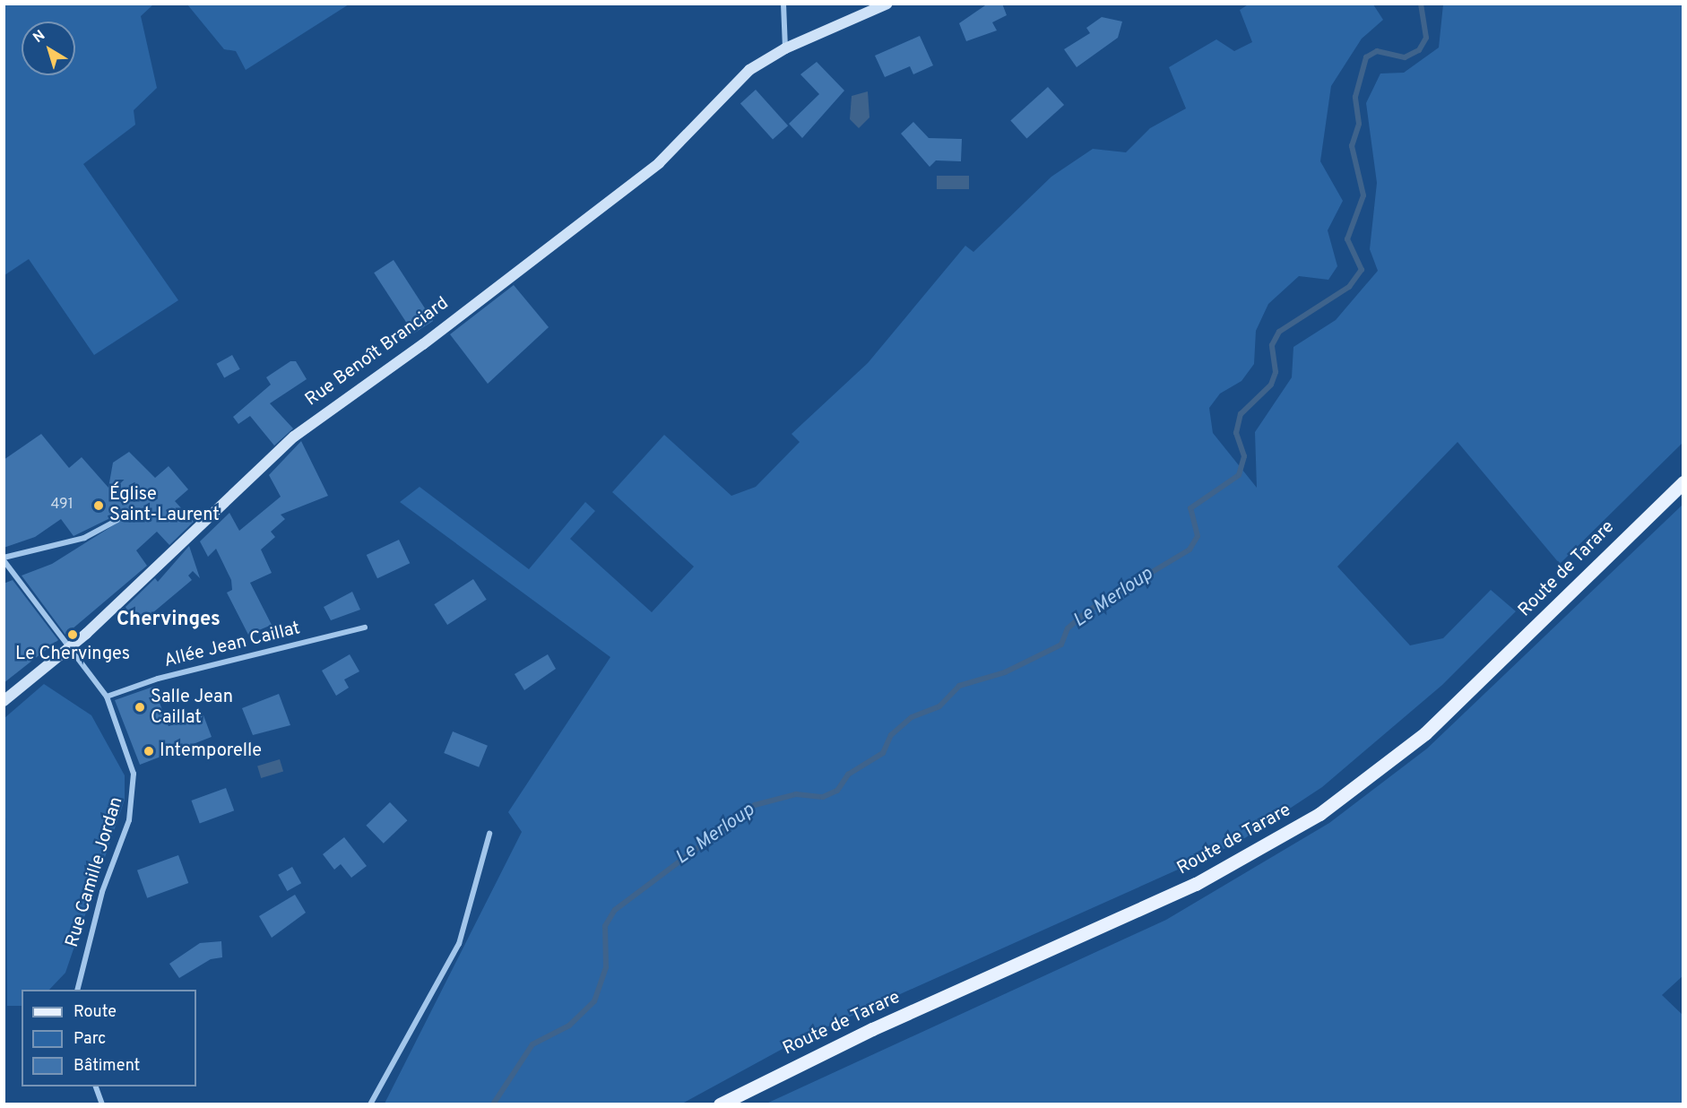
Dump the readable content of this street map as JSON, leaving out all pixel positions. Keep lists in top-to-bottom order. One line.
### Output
{"streets":{"main road":["Route de Tarare"],"street":["Rue Benoît Branciard","Allée Jean Caillat","Rue Camille Jordan"]},"crossings":[["Rue Benoît Branciard","Rue Camille Jordan"],["Allée Jean Caillat","Rue Camille Jordan"]],"districts":["Chervinges"],"water":["Le Merloup"],"places":["Église Saint-Laurent","Le Chervinges","Salle Jean Caillat","Intemporelle"],"house_numbers":["491"],"legend":["Route","Parc","Bâtiment"],"north":"top left"}
